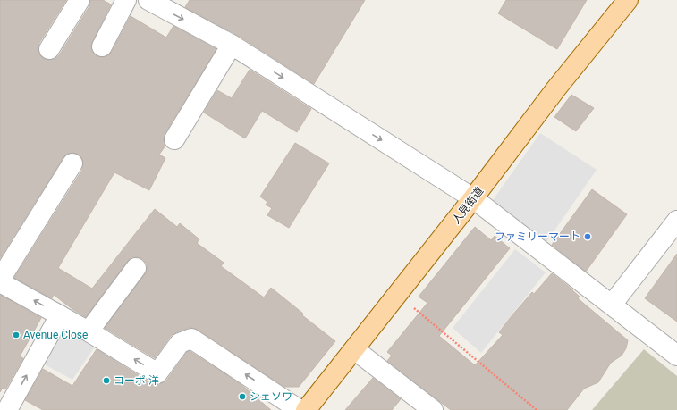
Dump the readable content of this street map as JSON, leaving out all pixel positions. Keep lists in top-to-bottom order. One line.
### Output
{"streets":{"main road":["人見街道"]},"places":["ファミリーマート","Avenue Close","コーポ 洋","シェソワ"]}
